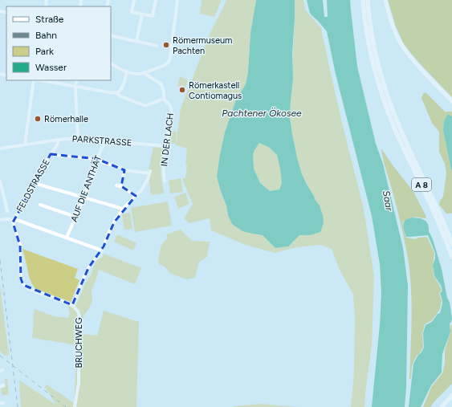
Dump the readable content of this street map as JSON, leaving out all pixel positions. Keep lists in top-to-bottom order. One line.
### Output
{"streets":{"highway":["A 8"],"street":["IN DER LACH","PARKSTRASSE","FELDSTRASSE","AUF DIE ANTHÄT","BRUCHWEG"]},"crossings":[["IN DER LACH","PARKSTRASSE"],["PARKSTRASSE","FELDSTRASSE"],["PARKSTRASSE","AUF DIE ANTHÄT"],["FELDSTRASSE","BRUCHWEG"]],"water":["Pachtener Ökosee","Saar"],"places":["Römermuseum Pachten","Römerkastell Contiomagus","Römerhalle"],"legend":["Straße","Bahn","Park","Wasser"]}
